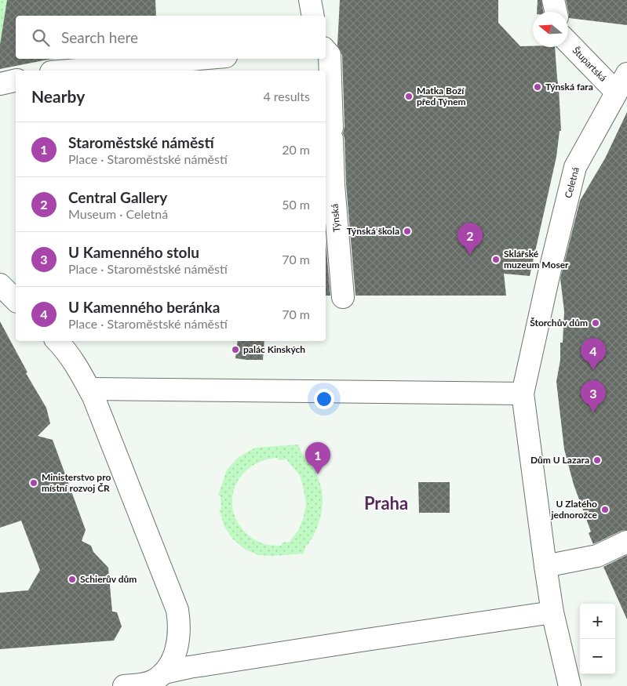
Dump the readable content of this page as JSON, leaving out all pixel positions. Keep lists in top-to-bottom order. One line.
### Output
{"streets":{"street":["Štupartská","Celetná","Týnská"]},"crossings":[["Štupartská","Celetná"]],"districts":["Praha"],"places":["Týnská fara","Matka Boží před Týnem","Týnská škola","Sklářské muzeum Moser","Štorchův dům","palác Kinských","Dům U Lazara","Ministerstvo pro místní rozvoj ČR","U Zlatého jednorožce","Schierův dům"],"north":"left","page":{"search":"Search here","heading":["Nearby","4 results"],"list":[{"mark":"1","name":"Staroměstské náměstí","note":"Place · Staroměstské náměstí","value":"20 m"},{"mark":"2","name":"Central Gallery","note":"Museum · Celetná","value":"50 m"},{"mark":"3","name":"U Kamenného stolu","note":"Place · Staroměstské náměstí","value":"70 m"},{"mark":"4","name":"U Kamenného beránka","note":"Place · Staroměstské náměstí","value":"70 m"}],"pins":["2","4","3","1"],"map_buttons":["+","−"]}}
